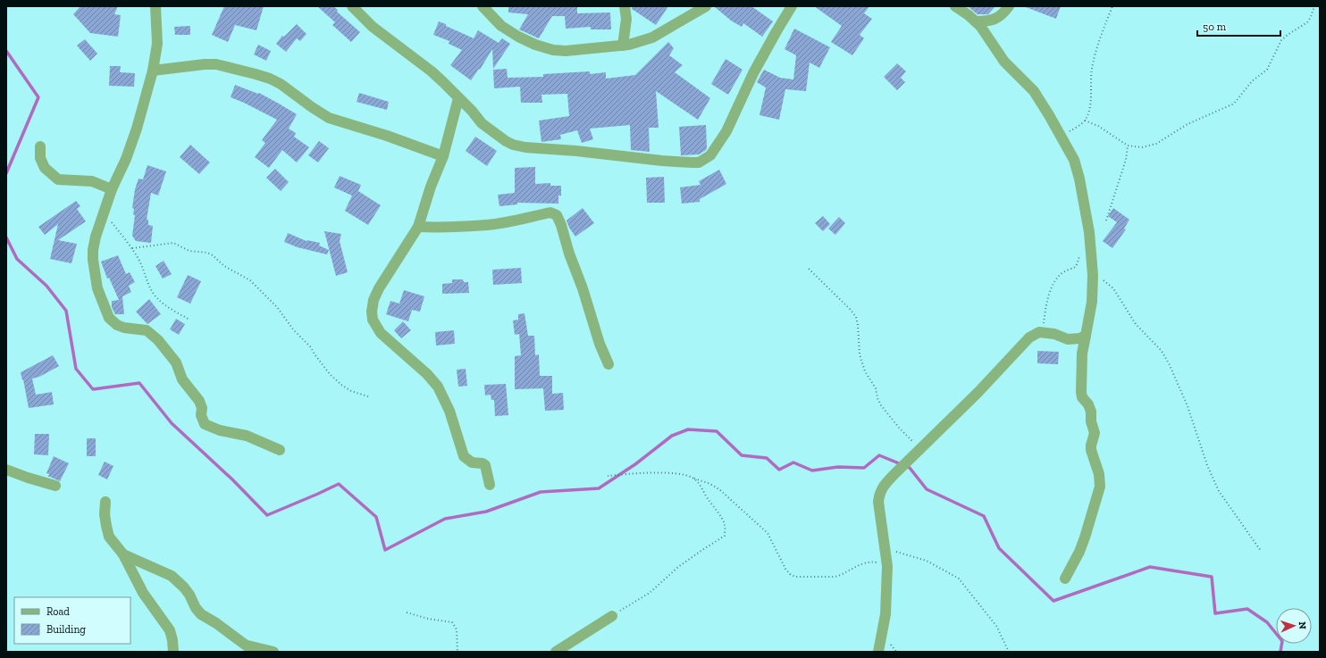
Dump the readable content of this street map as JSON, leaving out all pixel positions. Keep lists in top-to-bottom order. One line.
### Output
{"legend":["Road","Building"],"scale_bar":"50 m","north":"right"}
